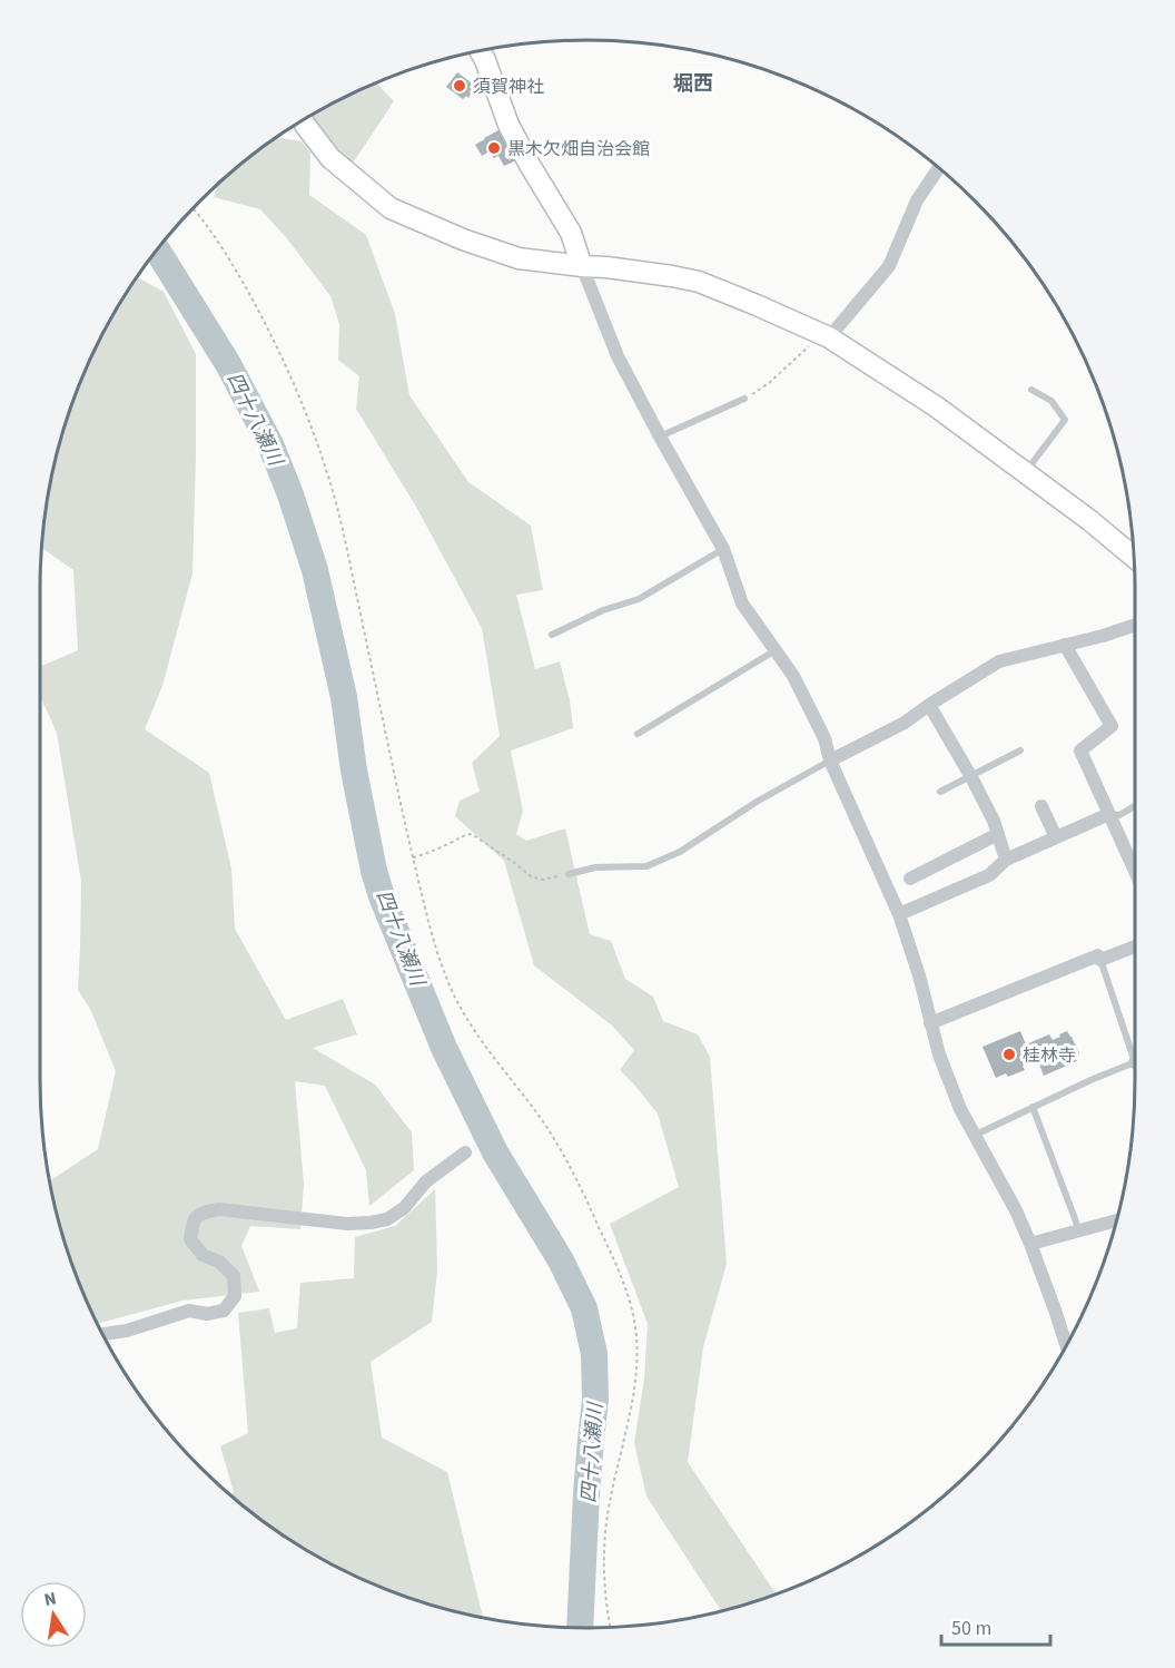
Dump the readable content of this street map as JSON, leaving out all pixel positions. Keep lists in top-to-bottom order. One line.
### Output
{"districts":["堀西"],"water":["四十八瀬川"],"places":["須賀神社","黒木欠畑自治会館","桂林寺"],"scale_bar":"50 m","north":"top"}
